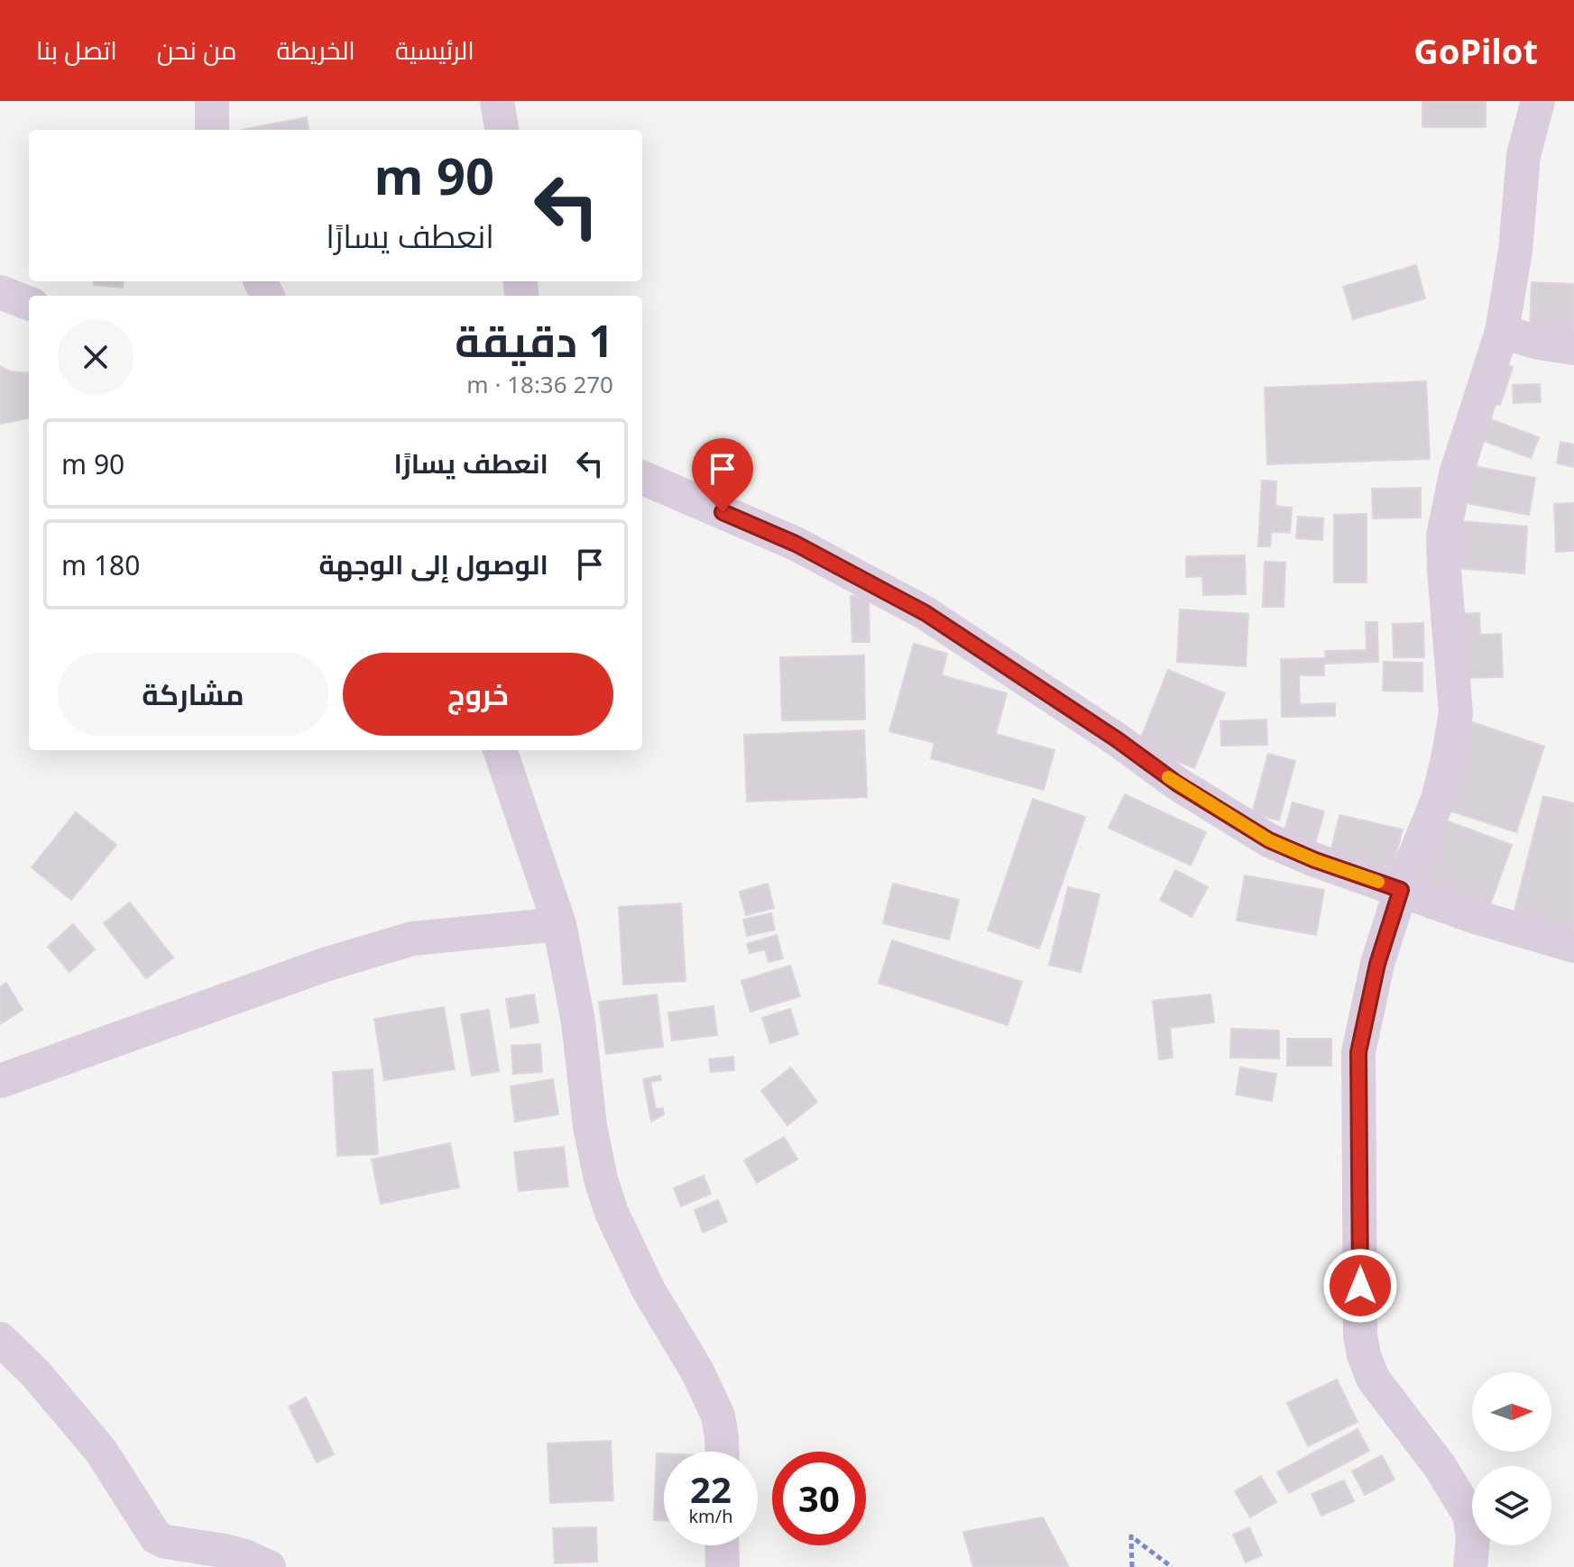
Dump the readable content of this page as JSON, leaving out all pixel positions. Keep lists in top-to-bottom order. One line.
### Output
{"north":"right","page":{"header":"GoPilot","nav":["الرئيسية","الخريطة","من نحن","اتصل بنا"],"turn":["90 m","انعطف يسارًا"],"heading":["1 دقيقة","270 m · 18:36"],"list":[{"name":"انعطف يسارًا","value":"90 m"},{"name":"الوصول إلى الوجهة","value":"180 m"}],"buttons":["خروج","مشاركة"],"speed":"22 km/h","limit":"30"}}
